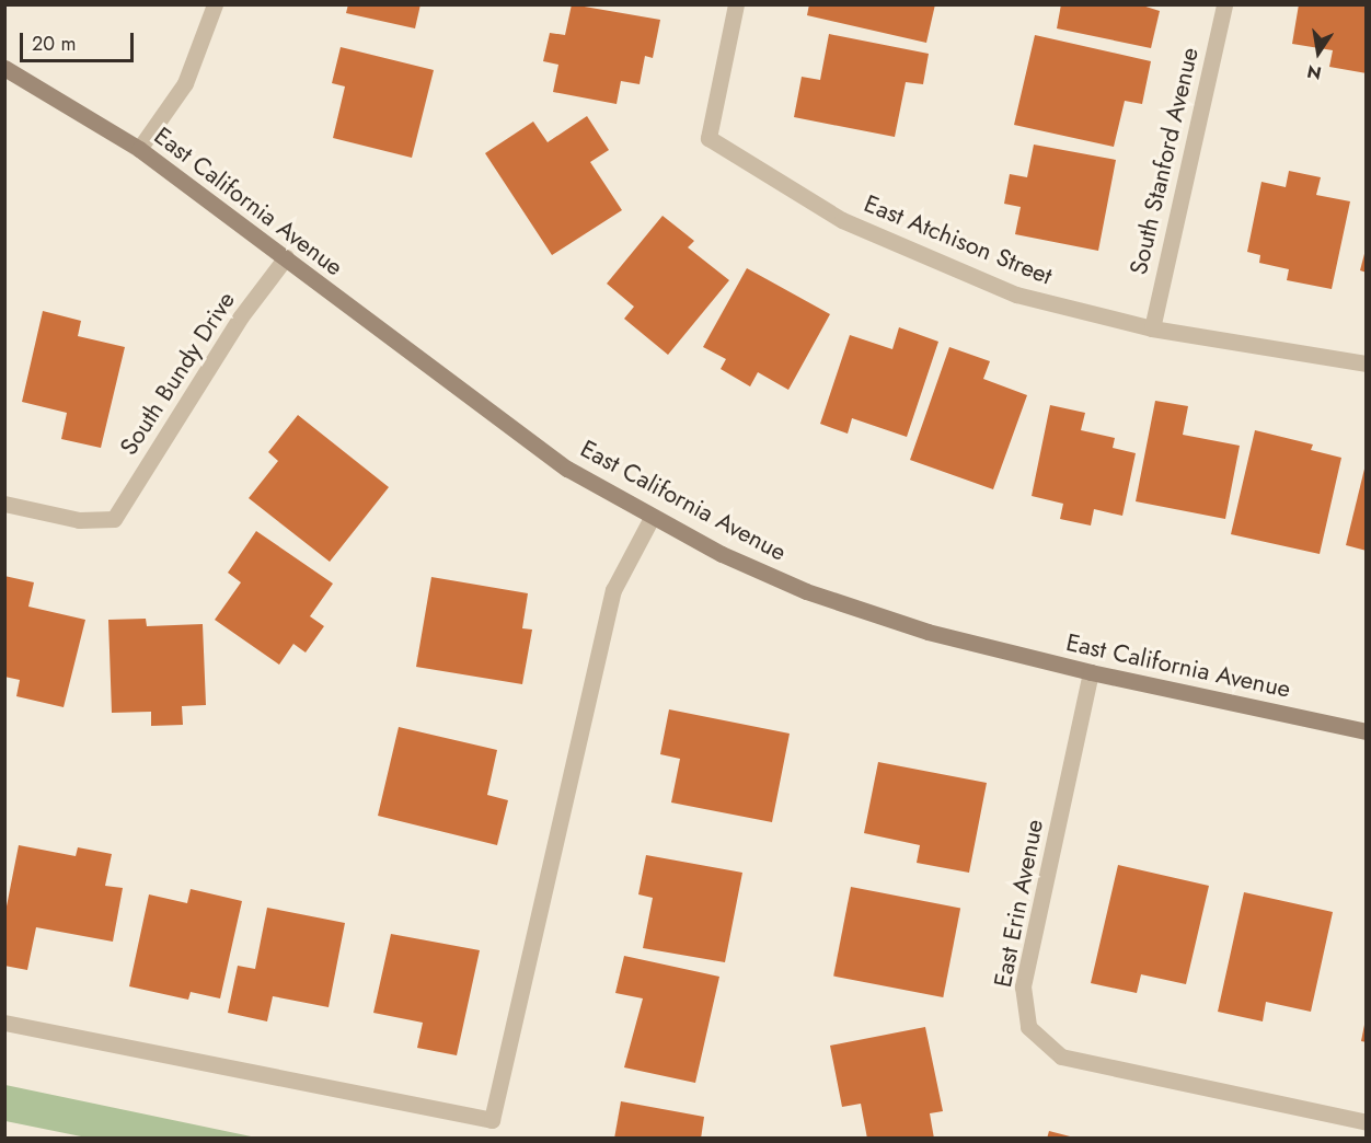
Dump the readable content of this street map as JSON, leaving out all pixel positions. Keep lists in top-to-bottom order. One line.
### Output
{"streets":{"street":["South Stanford Avenue","East California Avenue","East Atchison Street","South Bundy Drive","East Erin Avenue"]},"crossings":[["South Stanford Avenue","East Atchison Street"],["East California Avenue","South Bundy Drive"],["East California Avenue","East Erin Avenue"]],"scale_bar":"20 m","north":"bottom"}
